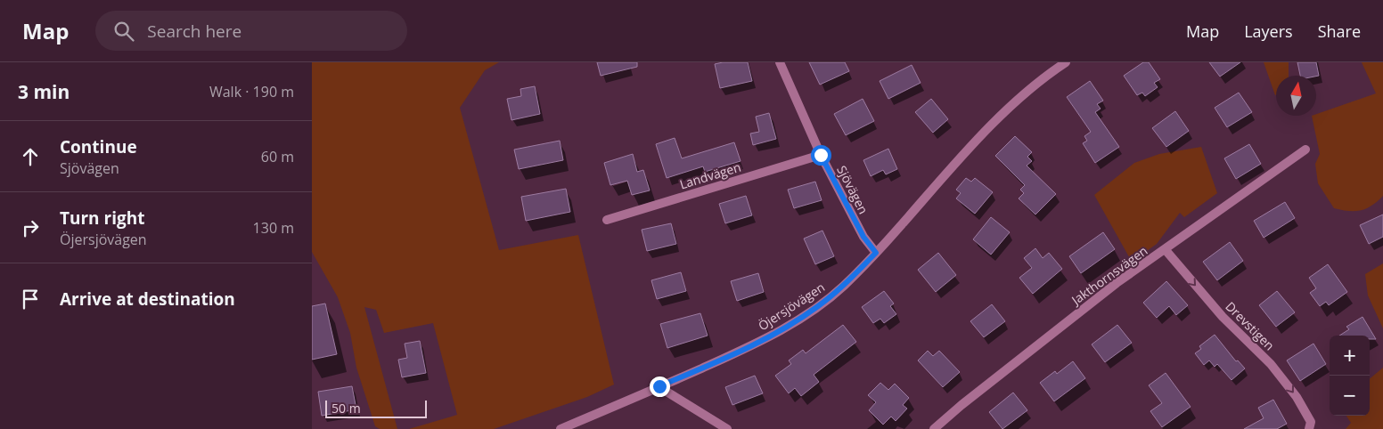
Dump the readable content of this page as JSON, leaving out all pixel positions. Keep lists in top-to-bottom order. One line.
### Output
{"streets":{"street":["Landvägen","Sjövägen","Jakthornsvägen","Öjersjövägen","Drevstigen"]},"crossings":[["Landvägen","Sjövägen"],["Sjövägen","Öjersjövägen"],["Jakthornsvägen","Drevstigen"]],"one_way":["Drevstigen"],"scale_bar":"50 m","north":"top","page":{"header":"Map","search":"Search here","nav":["Map","Layers","Share"],"heading":["3 min","Walk · 190 m"],"list":[["Continue","Sjövägen","60 m"],["Turn right","Öjersjövägen","130 m"],"Arrive at destination"],"map_buttons":["+","−"],"scale":"50 m"}}
